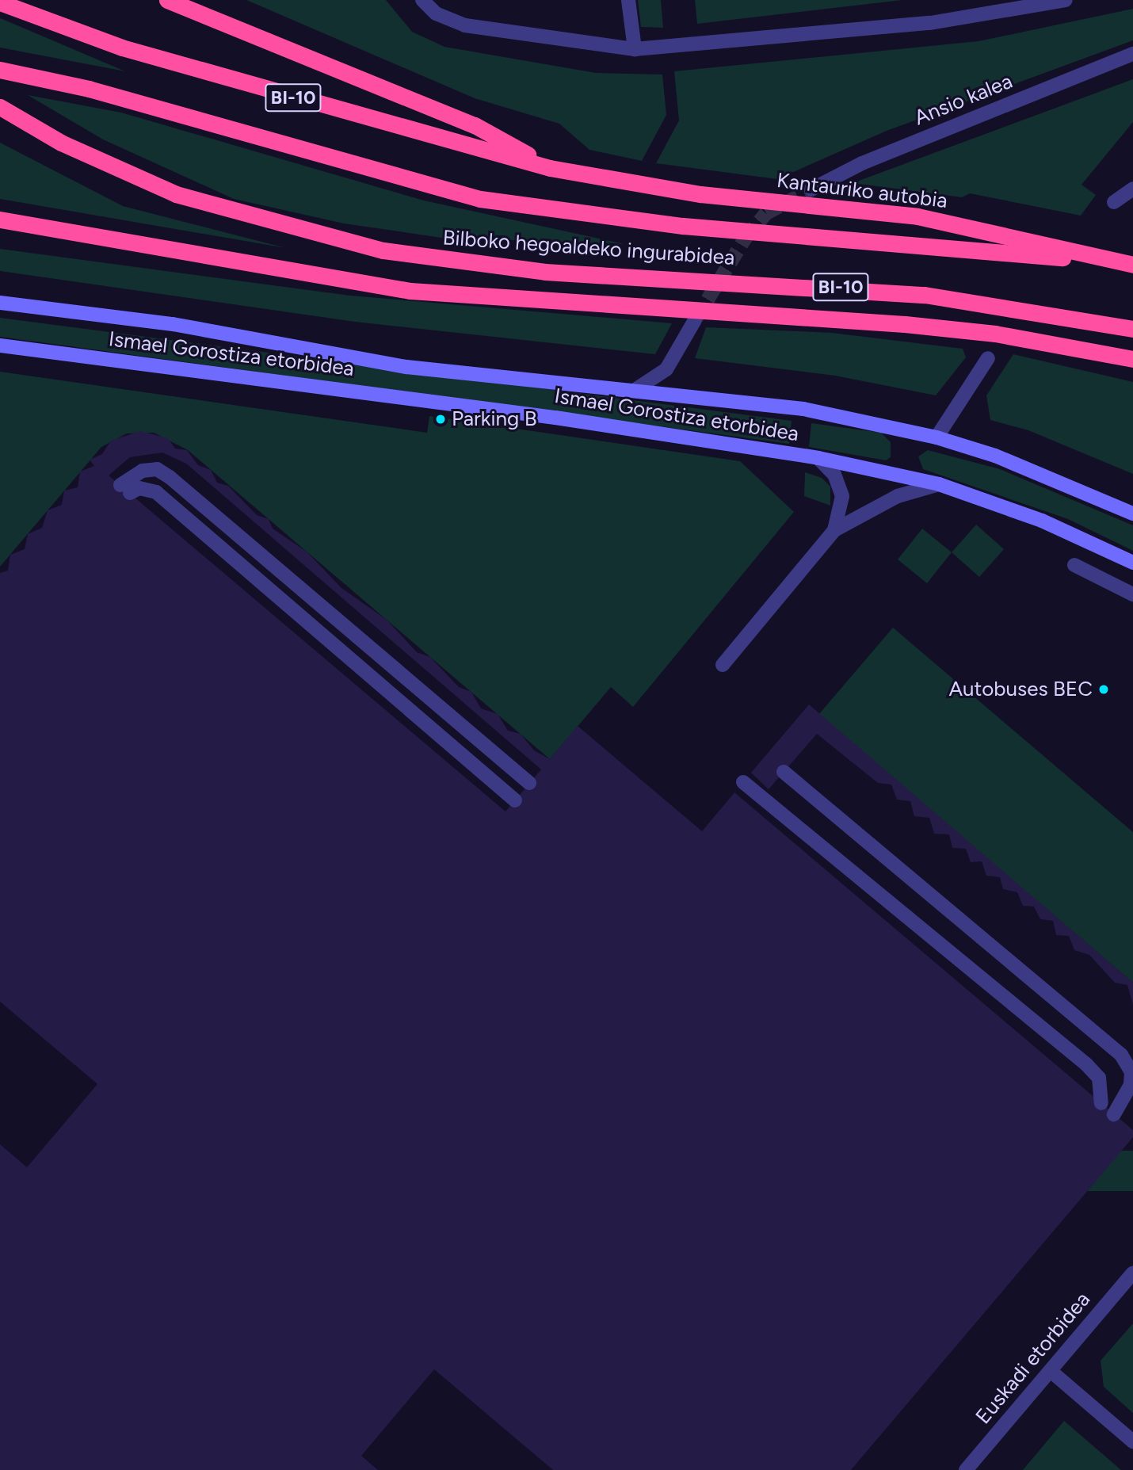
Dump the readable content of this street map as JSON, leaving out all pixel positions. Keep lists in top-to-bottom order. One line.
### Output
{"streets":{"highway":["BI-10","Kantauriko autobia","Bilboko hegoaldeko ingurabidea"],"main road":["Ismael Gorostiza etorbidea"],"street":["Ansio kalea","Euskadi etorbidea"]},"crossings":[["BI-10","Kantauriko autobia"]],"places":["Parking B","Autobuses BEC"]}
